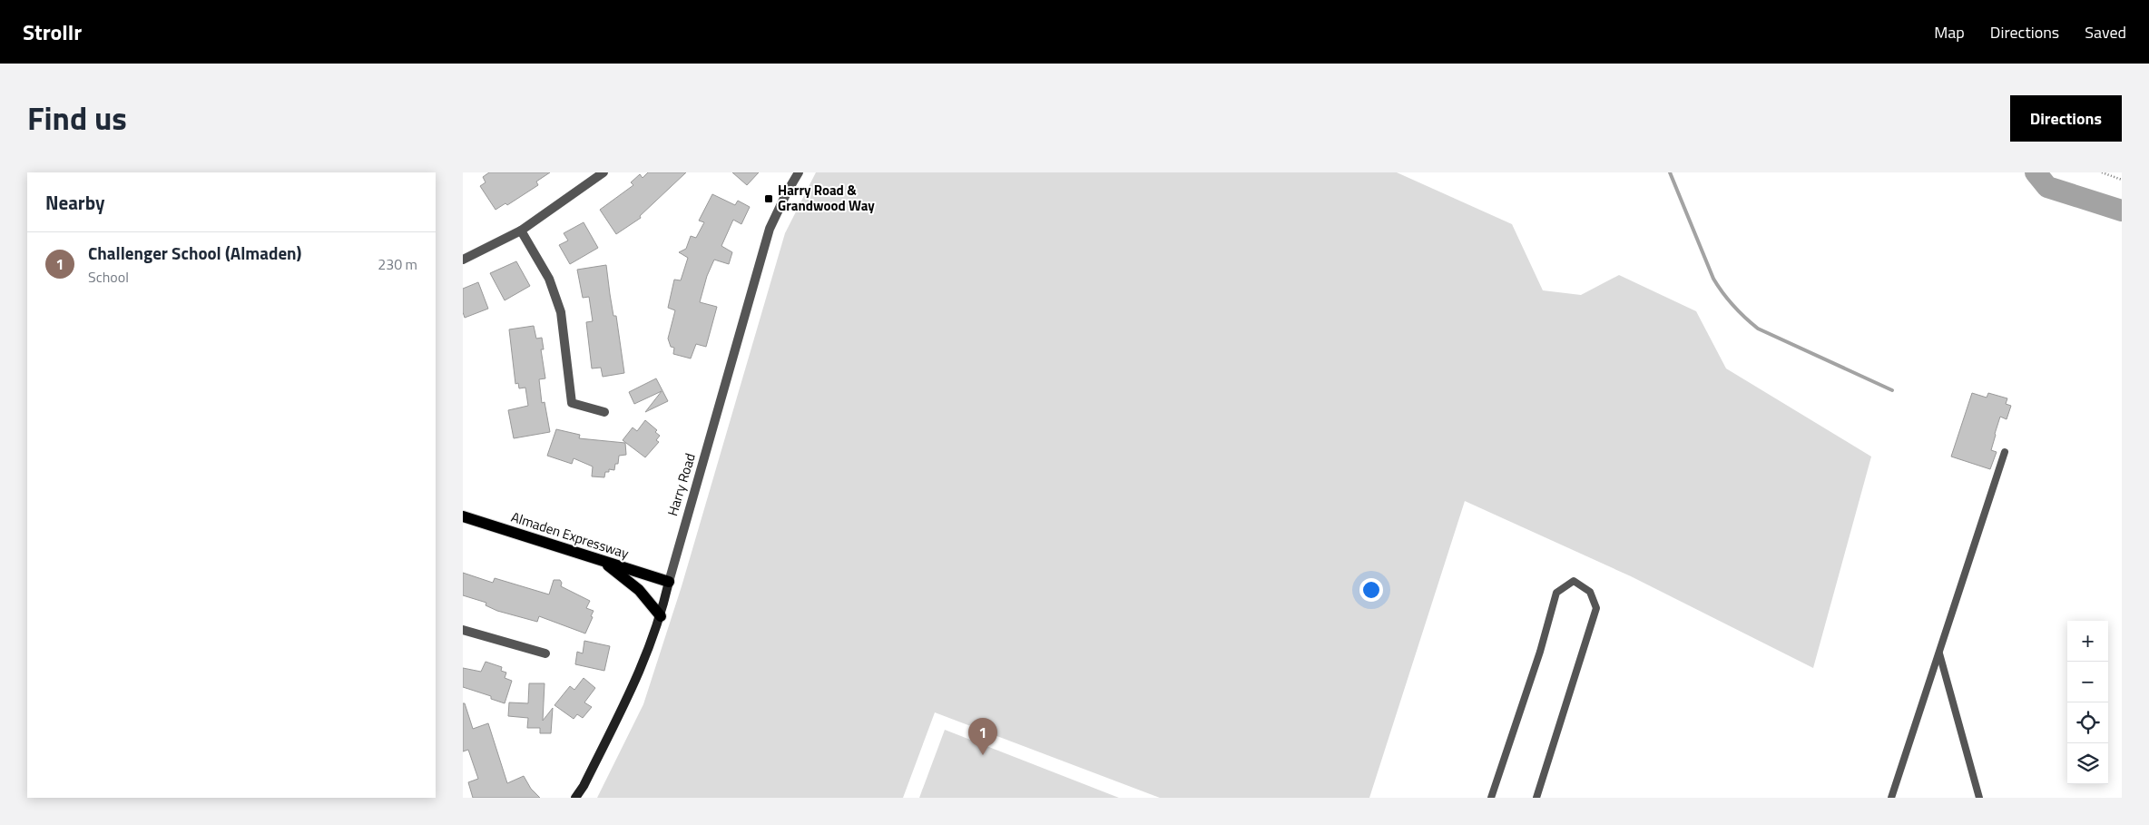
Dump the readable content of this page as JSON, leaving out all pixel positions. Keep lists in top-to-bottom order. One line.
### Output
{"streets":{"main road":["Harry Road","Almaden Expressway"]},"crossings":[["Harry Road","Almaden Expressway"]],"places":{"transit":["Harry Road & Grandwood Way"]},"page":{"header":"Strollr","nav":["Map","Directions","Saved"],"title":"Find us","buttons":"Directions","heading":"Nearby","list":[{"mark":"1","name":"Challenger School (Almaden)","note":"School","value":"230 m"}],"map_buttons":["+","−"],"pins":"1"}}
